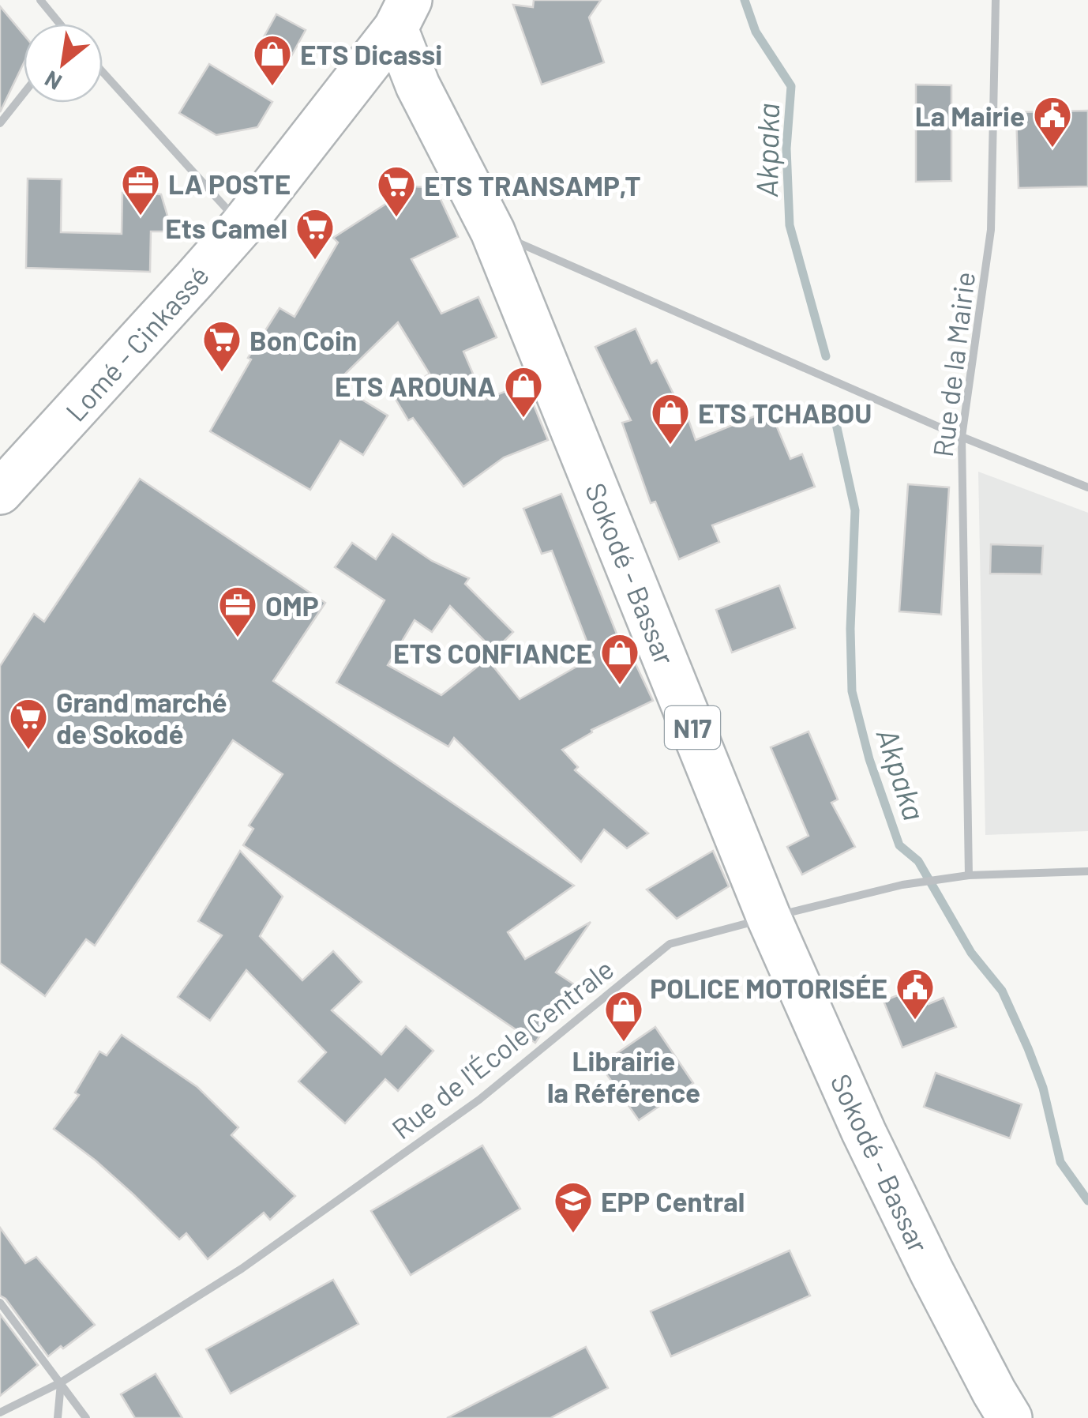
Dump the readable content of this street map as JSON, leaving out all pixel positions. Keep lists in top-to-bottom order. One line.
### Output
{"streets":{"main road":["Lomé - Cinkassé","Sokodé - Bassar","N17"],"street":["Rue de la Mairie","Rue de l'École Centrale"]},"crossings":[["Lomé - Cinkassé","Sokodé - Bassar"],["Rue de la Mairie","Rue de l'École Centrale"],["Sokodé - Bassar","Rue de l'École Centrale"]],"water":["Akpaka"],"places":{"shop":["ETS Dicassi","ETS AROUNA","ETS TCHABOU","ETS CONFIANCE","Librairie la Référence"],"public building":["La Mairie","POLICE MOTORISÉE"],"office":["LA POSTE","OMP"],"supermarket":["ETS TRANSAMP,T","Ets Camel","Bon Coin","Grand marché de Sokodé"],"school or university":["EPP Central"]},"north":"bottom left"}
